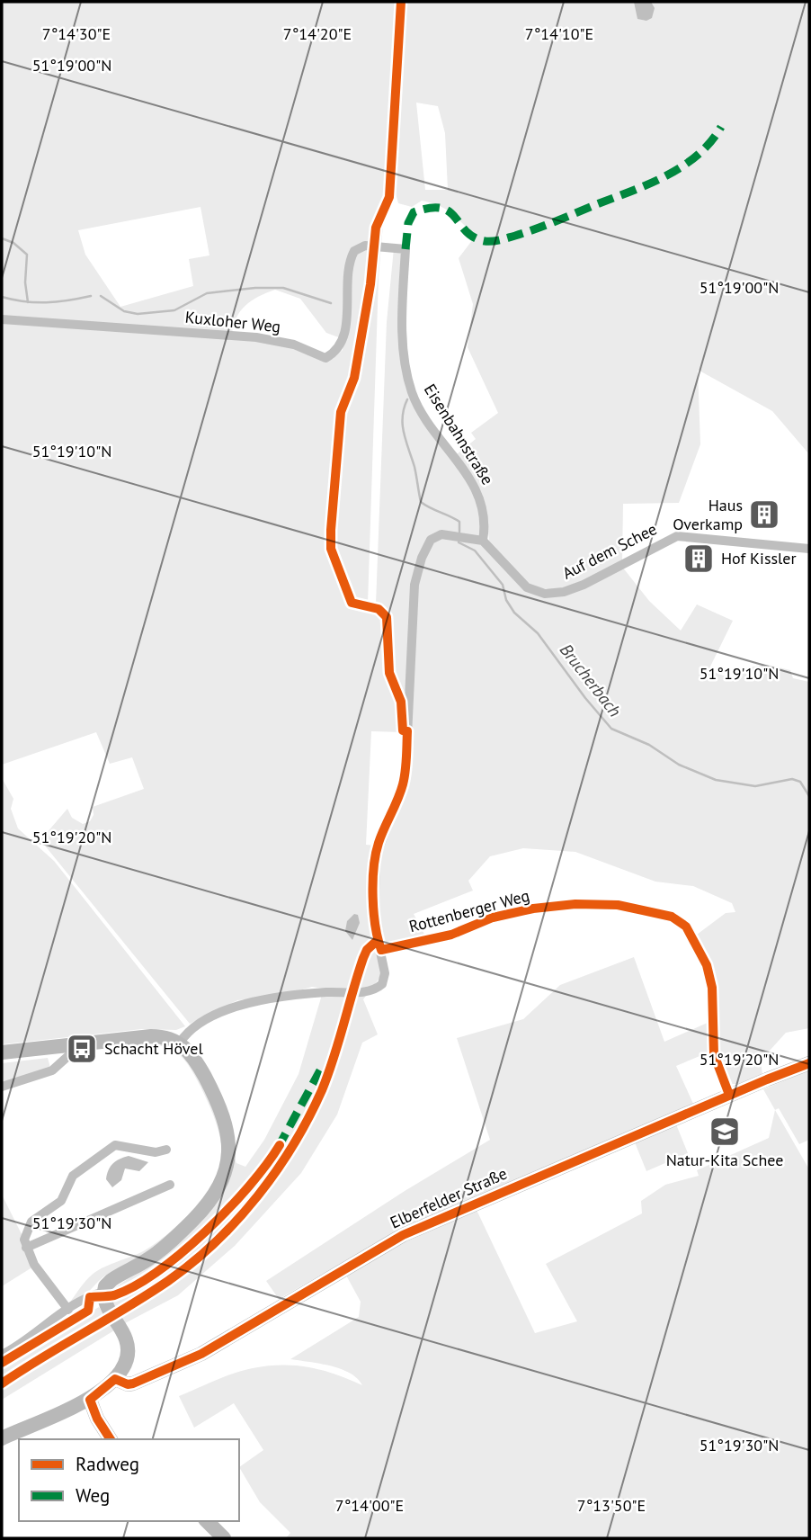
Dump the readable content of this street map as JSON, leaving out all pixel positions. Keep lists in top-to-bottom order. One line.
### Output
{"streets":{"main road":["Elberfelder Straße"],"street":["Kuxloher Weg","Eisenbahnstraße","Auf dem Schee","Rottenberger Weg"]},"crossings":[["Kuxloher Weg","Eisenbahnstraße"],["Eisenbahnstraße","Auf dem Schee"],["Rottenberger Weg","Elberfelder Straße"]],"water":["Brucherbach"],"places":{"building":["Haus Overkamp","Hof Kissler"],"bus stop":["Schacht Hövel"],"school or university":["Natur-Kita Schee"]},"legend":["Radweg","Weg"],"coordinates":["7°14'30\"E","7°14'20\"E","7°14'10\"E","51°19'00\"N","51°19'10\"N","51°19'20\"N","51°19'30\"N","7°14'00\"E","7°13'50\"E"]}
